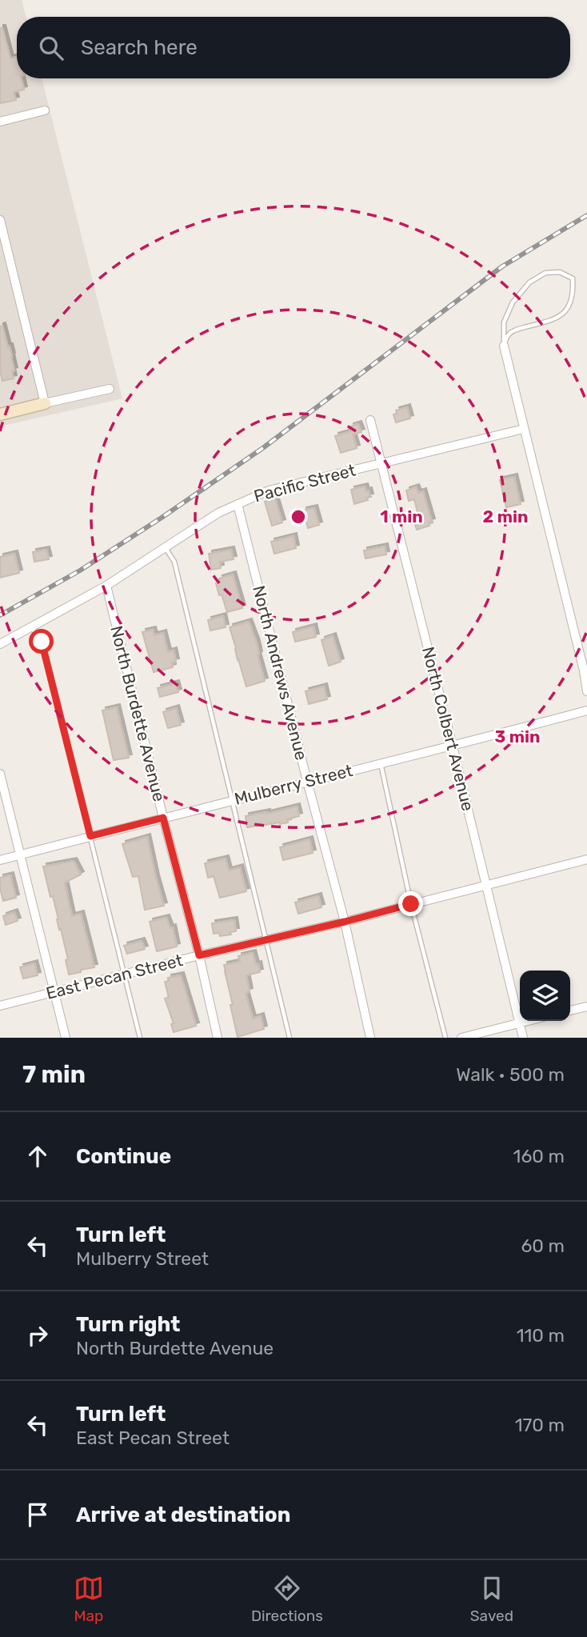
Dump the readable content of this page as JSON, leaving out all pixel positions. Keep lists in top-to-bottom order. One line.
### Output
{"streets":{"street":["Pacific Street","North Andrews Avenue","North Burdette Avenue","North Colbert Avenue","Mulberry Street","East Pecan Street"]},"crossings":[["Pacific Street","North Andrews Avenue"],["Pacific Street","North Burdette Avenue"],["Pacific Street","North Colbert Avenue"],["North Andrews Avenue","Mulberry Street"],["North Andrews Avenue","East Pecan Street"],["North Burdette Avenue","Mulberry Street"],["North Burdette Avenue","East Pecan Street"],["North Colbert Avenue","Mulberry Street"],["North Colbert Avenue","East Pecan Street"]],"page":{"search":"Search here","heading":["7 min","Walk · 500 m"],"list":[["Continue","160 m"],["Turn left","Mulberry Street","60 m"],["Turn right","North Burdette Avenue","110 m"],["Turn left","East Pecan Street","170 m"],"Arrive at destination"],"nav":["Map","Directions","Saved"]},"rings":["1 min","2 min","3 min"]}
